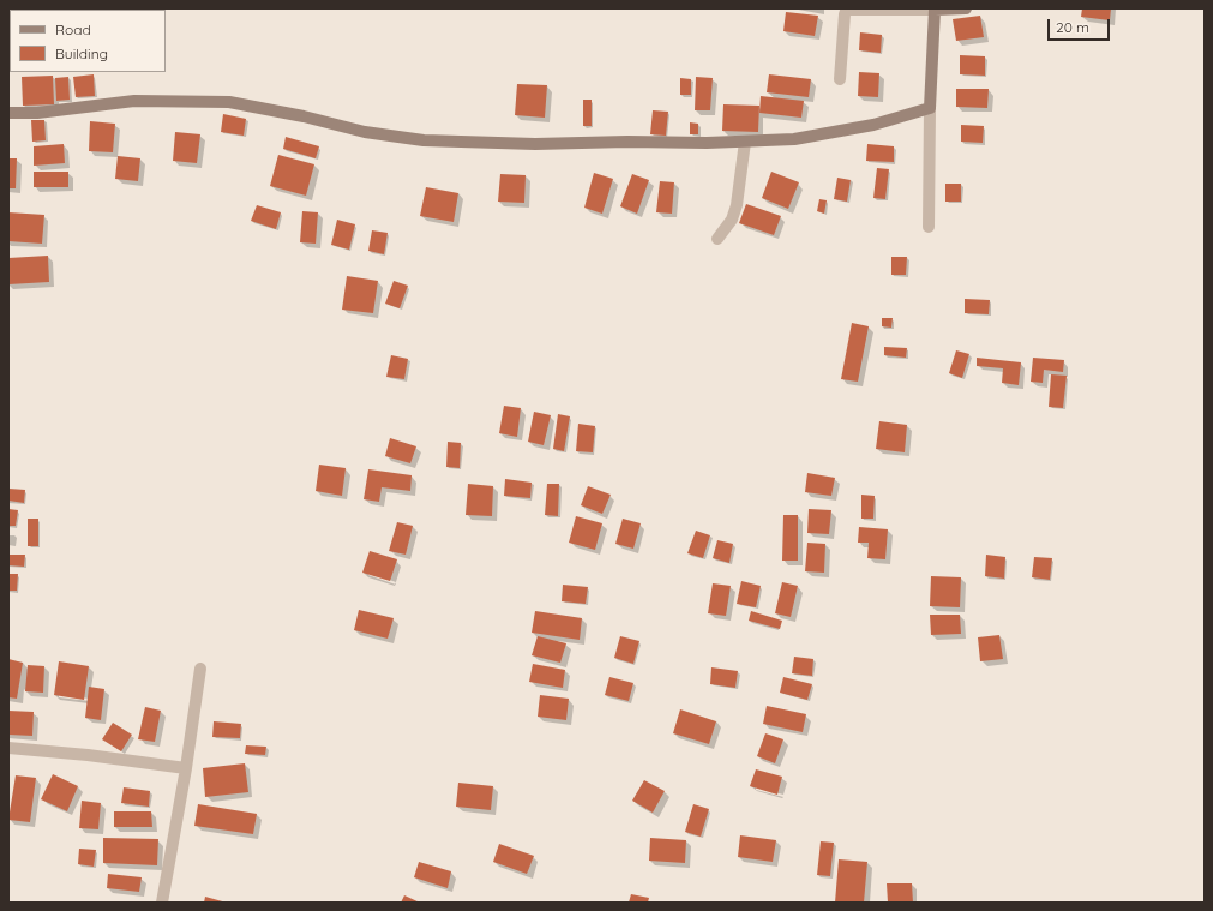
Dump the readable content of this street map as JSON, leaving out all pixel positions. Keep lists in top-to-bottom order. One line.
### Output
{"legend":["Road","Building"],"scale_bar":"20 m"}
